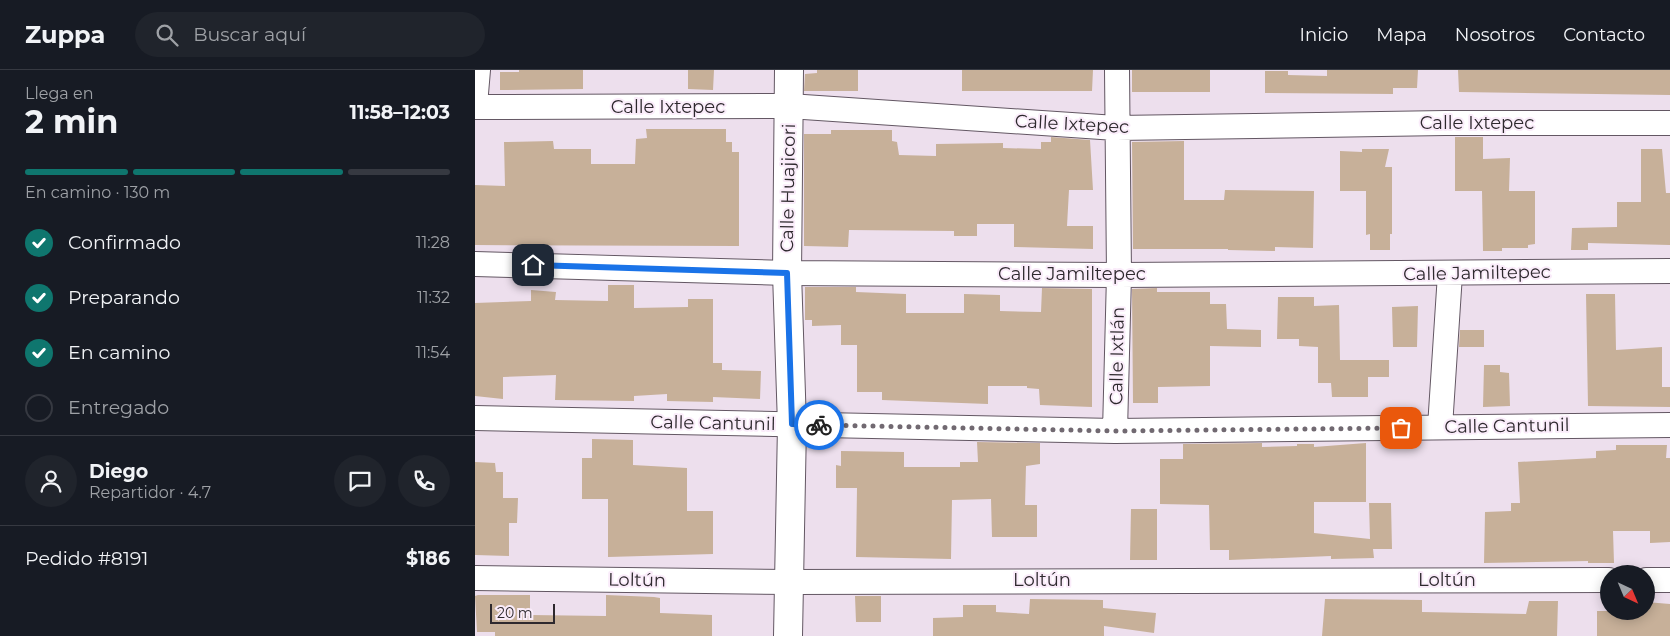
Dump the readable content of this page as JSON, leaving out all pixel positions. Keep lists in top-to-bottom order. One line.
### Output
{"streets":{"street":["Calle Ixtepec","Calle Huajicori","Calle Jamiltepec","Calle Ixtlán","Calle Cantunil","Loltún"]},"crossings":[["Calle Ixtepec","Calle Huajicori"],["Calle Ixtepec","Calle Ixtlán"],["Calle Huajicori","Calle Jamiltepec"],["Calle Huajicori","Calle Cantunil"],["Calle Huajicori","Loltún"],["Calle Jamiltepec","Calle Ixtlán"],["Calle Ixtlán","Calle Cantunil"]],"scale_bar":"20 m","north":"bottom right","page":{"header":"Zuppa","search":"Buscar aquí","nav":["Inicio","Mapa","Nosotros","Contacto"],"heading":["2 min","Llega en","11:58–12:03"],"panel":["Diego","Repartidor · 4.7","Pedido #8191","$186"],"bar":"En camino · 130 m","list":[["Confirmado","11:28"],["Preparando","11:32"],["En camino","11:54"],"Entregado"],"scale":"20 m"}}
